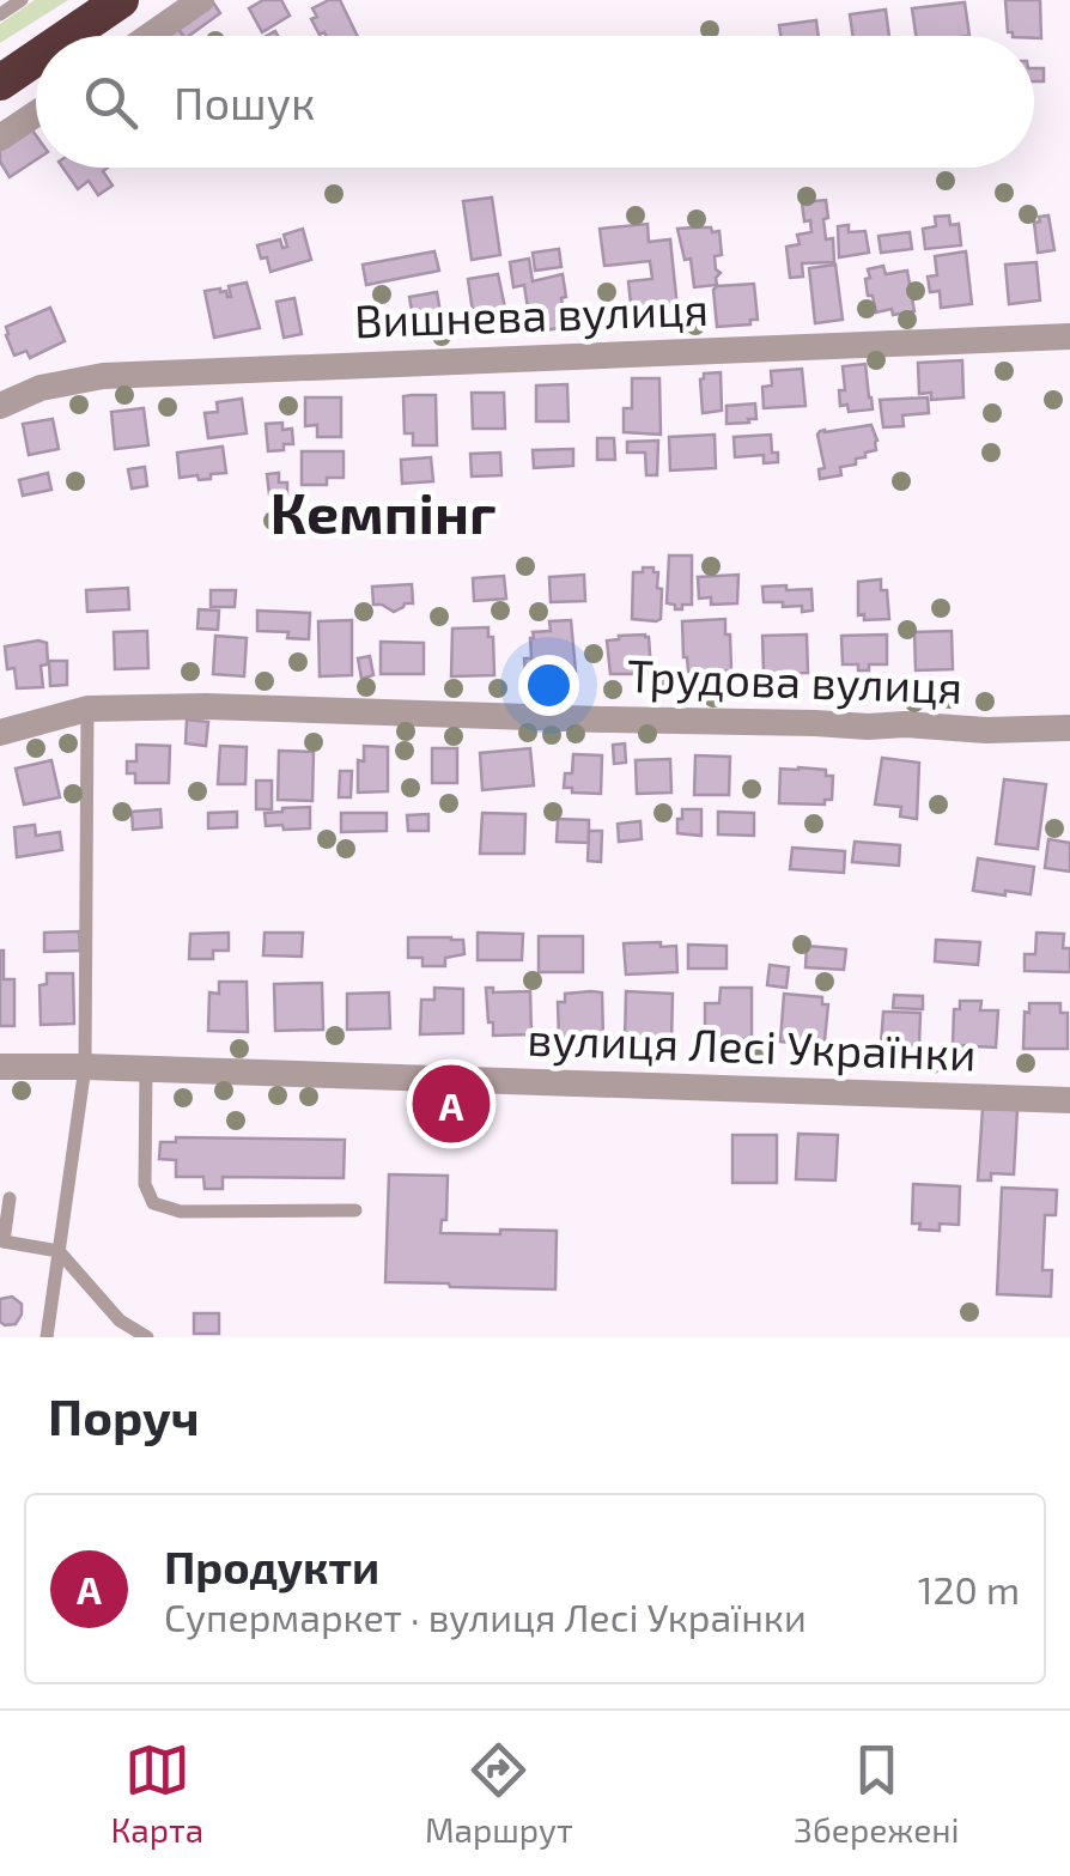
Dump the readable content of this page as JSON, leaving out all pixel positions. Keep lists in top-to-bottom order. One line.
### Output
{"streets":{"street":["Вишнева вулиця","Трудова вулиця","вулиця Лесі Українки"]},"districts":["Кемпінг"],"page":{"search":"Пошук","pins":"A","heading":"Поруч","list":[{"mark":"A","name":"Продукти","note":"Супермаркет · вулиця Лесі Українки","value":"120 m"}],"nav":["Карта","Маршрут","Збережені"]}}
